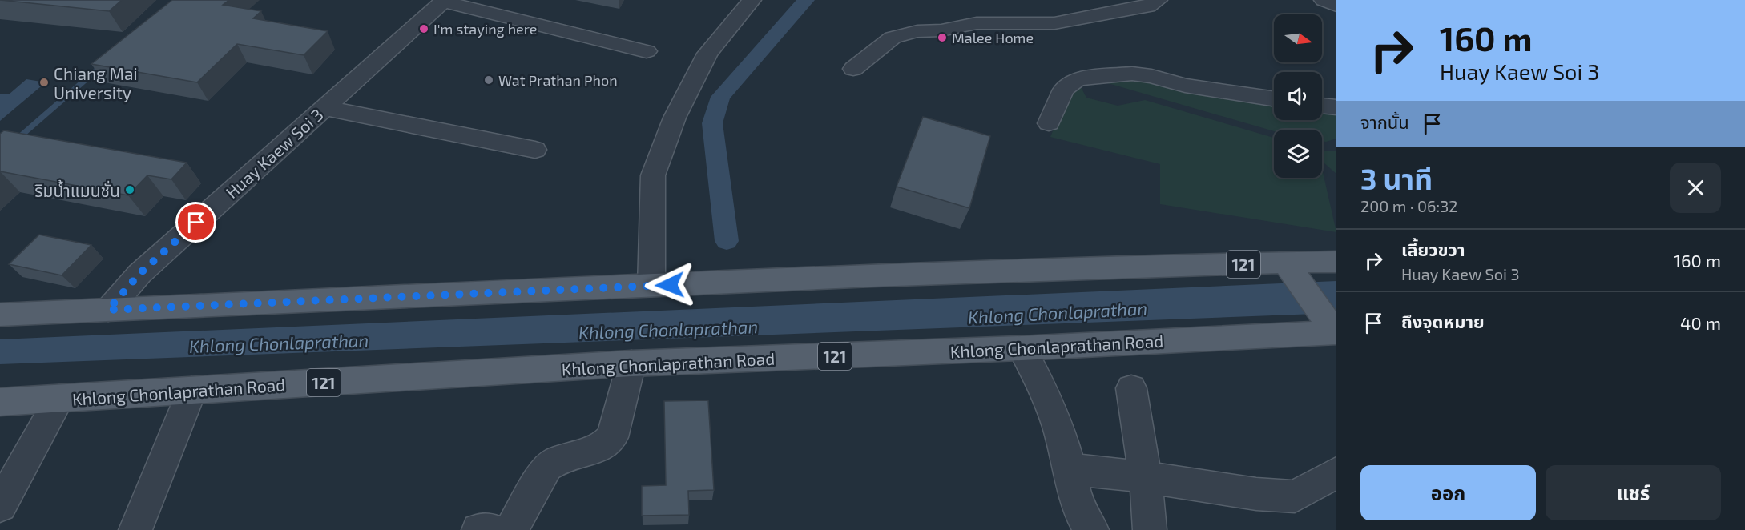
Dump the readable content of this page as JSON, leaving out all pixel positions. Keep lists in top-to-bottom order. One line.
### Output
{"streets":{"main road":["121","Khlong Chonlaprathan Road"],"street":["Huay Kaew Soi 3"]},"crossings":[["Huay Kaew Soi 3","121"]],"water":["Khlong Chonlaprathan"],"places":["I'm staying here","Malee Home","Wat Prathan Phon","Chiang Mai University","ริมน้ำแมนชั่น"],"north":"right","page":{"turn":["160 m","Huay Kaew Soi 3"],"then":"จากนั้น","heading":["3 นาที","200 m · 06:32"],"list":[{"name":"เลี้ยวขวา","note":"Huay Kaew Soi 3","value":"160 m"},{"name":"ถึงจุดหมาย","value":"40 m"}],"buttons":["ออก","แชร์"]}}
